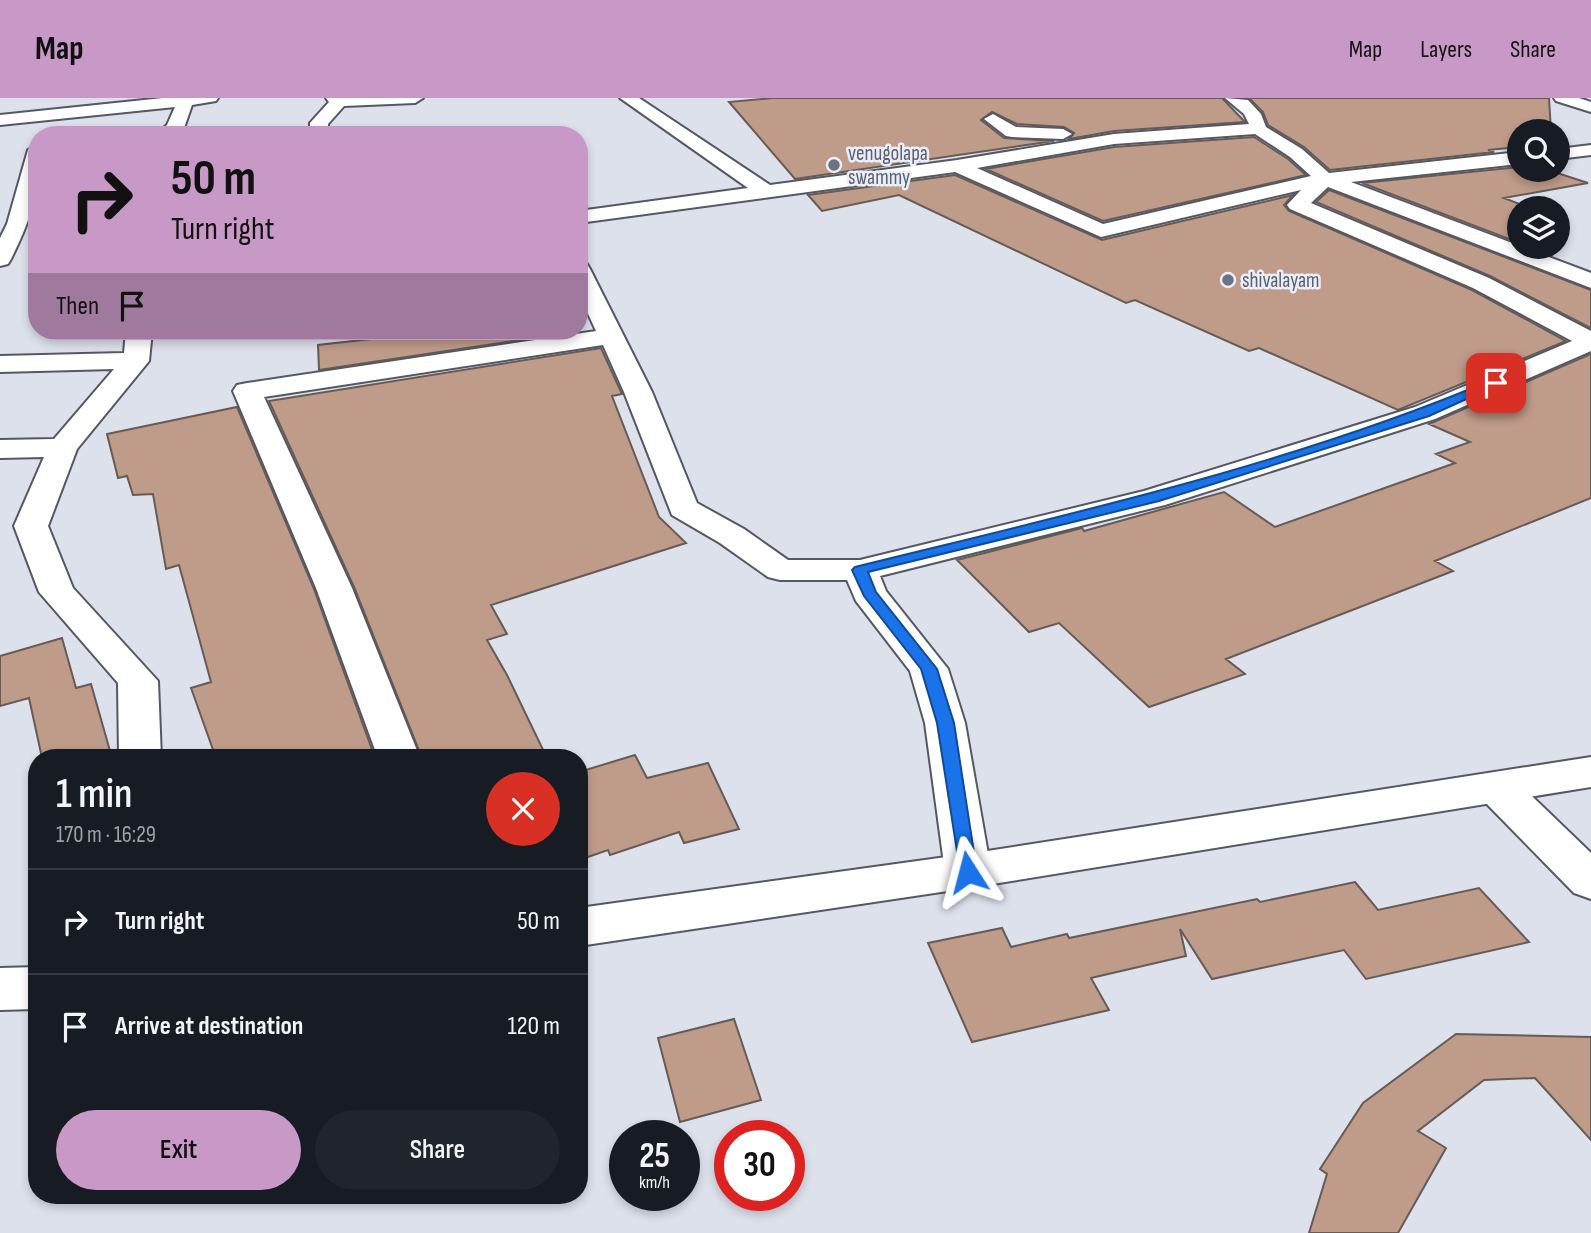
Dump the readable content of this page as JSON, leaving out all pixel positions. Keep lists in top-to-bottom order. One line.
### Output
{"places":["venugolapa swammy","shivalayam"],"page":{"header":"Map","nav":["Map","Layers","Share"],"turn":["50 m","Turn right"],"then":"Then","heading":["1 min","170 m · 16:29"],"list":[{"name":"Turn right","value":"50 m"},{"name":"Arrive at destination","value":"120 m"}],"buttons":["Exit","Share"],"speed":"25 km/h","limit":"30"}}
